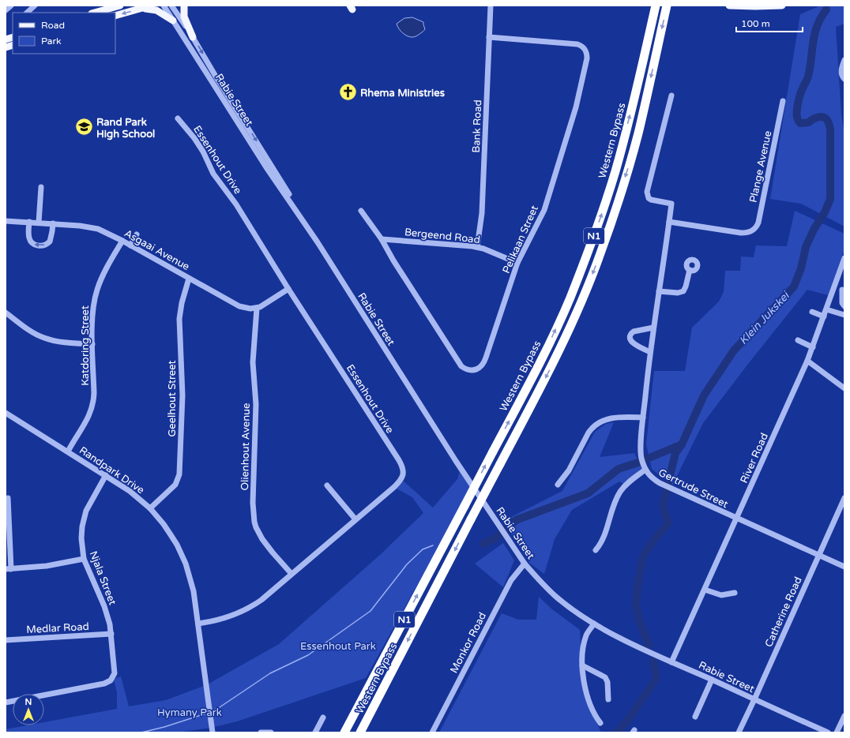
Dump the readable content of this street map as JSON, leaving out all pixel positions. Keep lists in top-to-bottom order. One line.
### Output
{"streets":{"highway":["Western Bypass","N1"],"street":["Rabie Street","Bank Road","Essenhout Drive","Plange Avenue","Bergeend Road","Pelikaan Street","Asgaai Avenue","Katdoring Street","Geelhout Street","Olienhout Avenue","River Road","Randpark Drive","Gertrude Street","Njala Street","Catherine Road","Medlar Road","Monkor Road"]},"crossings":[["Rabie Street","River Road"],["Rabie Street","Catherine Road"],["Rabie Street","Monkor Road"],["Bank Road","Bergeend Road"],["Bank Road","Pelikaan Street"],["Essenhout Drive","Olienhout Avenue"],["Essenhout Drive","Randpark Drive"],["Bergeend Road","Pelikaan Street"],["Asgaai Avenue","Katdoring Street"],["Asgaai Avenue","Geelhout Street"],["Asgaai Avenue","Olienhout Avenue"],["Katdoring Street","Randpark Drive"],["Geelhout Street","Randpark Drive"],["River Road","Gertrude Street"],["Randpark Drive","Njala Street"],["Gertrude Street","Catherine Road"],["Njala Street","Medlar Road"]],"water":["Klein Jukskei"],"parks":["Essenhout Park","Hymany Park"],"places":{"church":["Rhema Ministries"],"school or university":["Rand Park High School"]},"legend":["Road","Park"],"scale_bar":"100 m","north":"top"}
